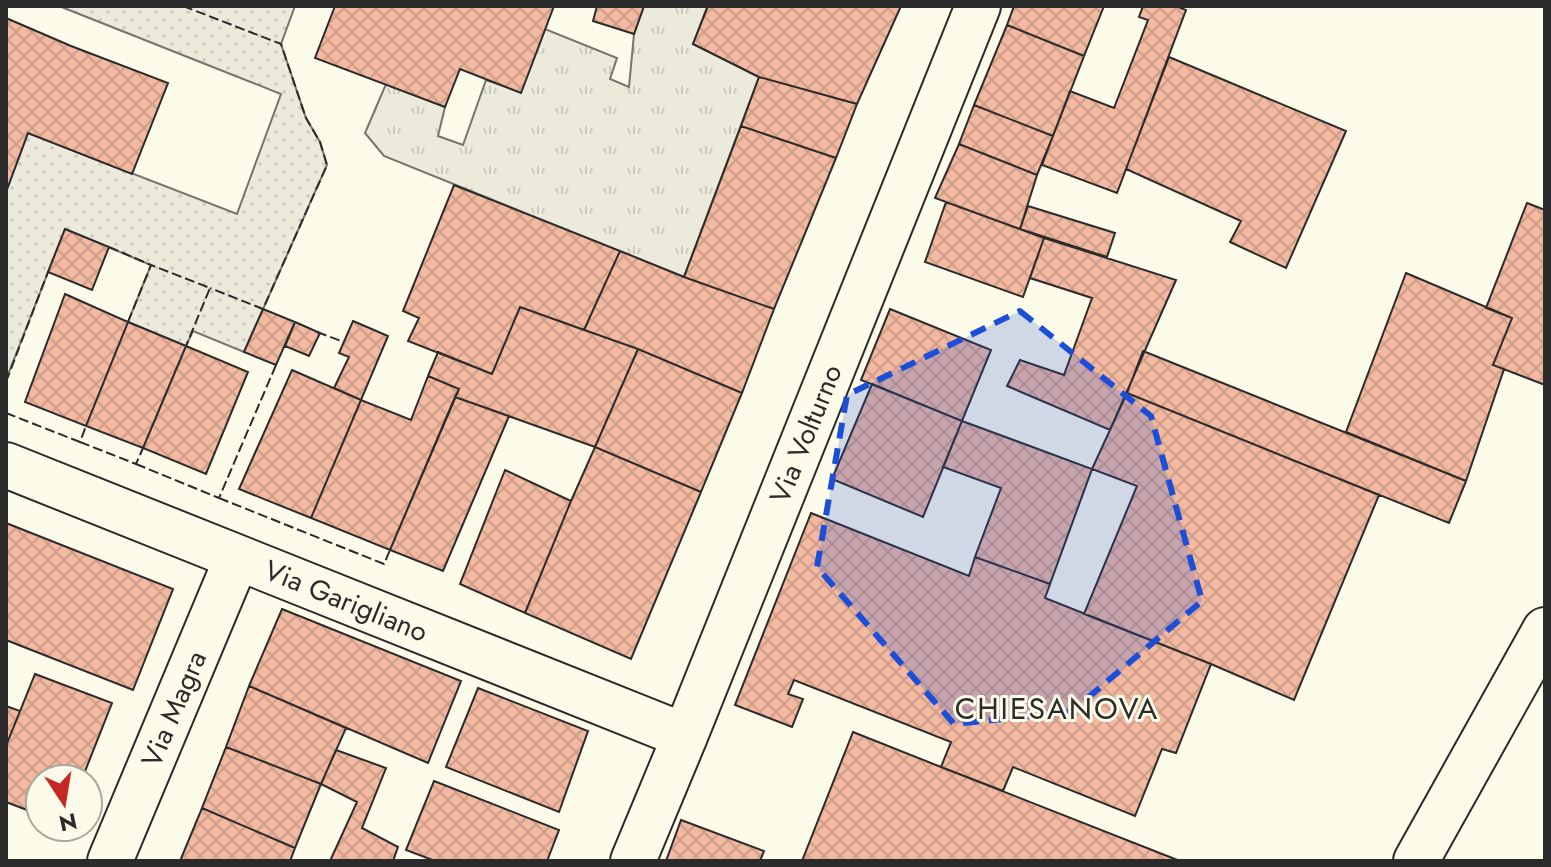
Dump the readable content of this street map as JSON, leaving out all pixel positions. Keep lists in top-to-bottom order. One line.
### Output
{"streets":{"street":["Via Volturno","Via Garigliano","Via Magra"]},"crossings":[["Via Volturno","Via Garigliano"],["Via Garigliano","Via Magra"]],"districts":["CHIESANOVA"],"north":"bottom"}
